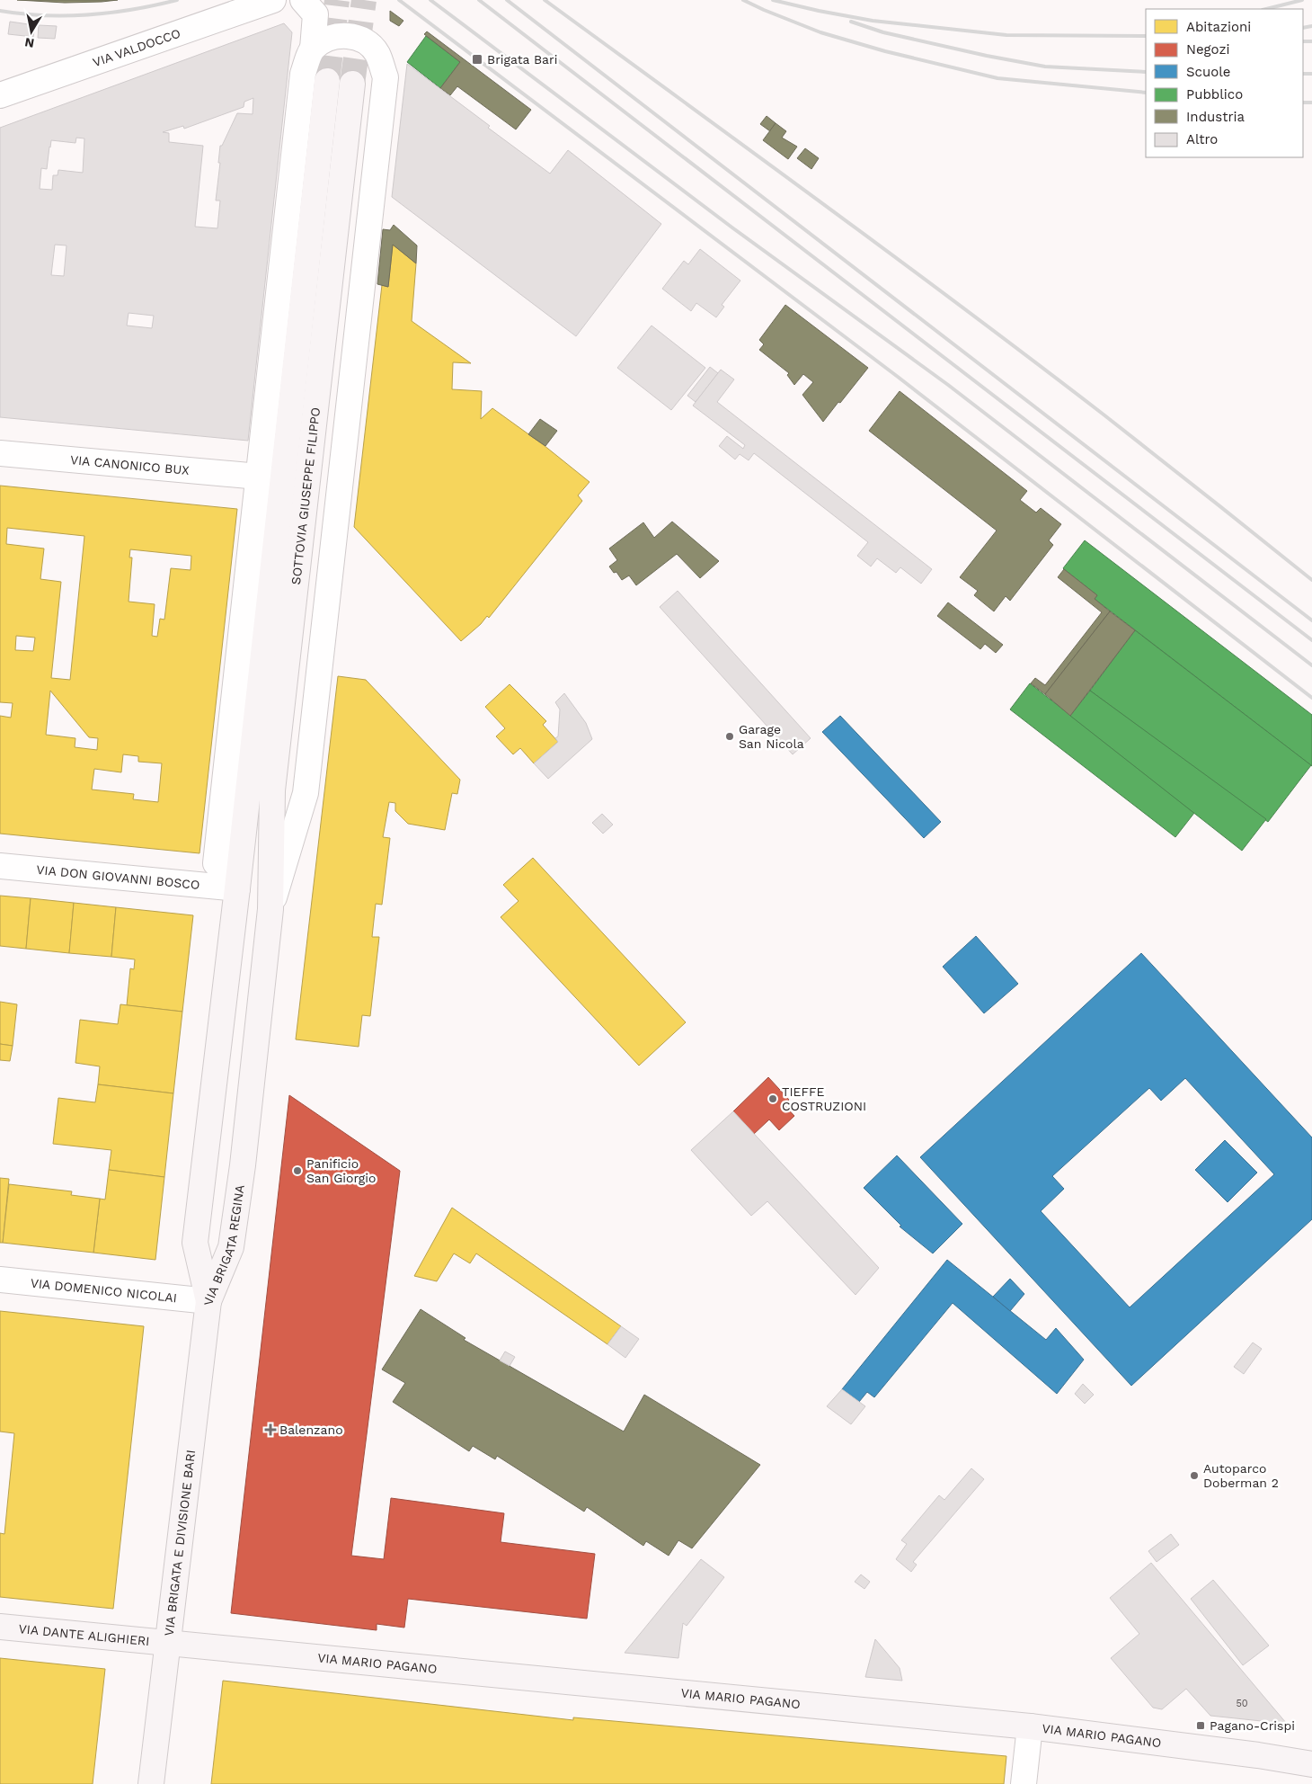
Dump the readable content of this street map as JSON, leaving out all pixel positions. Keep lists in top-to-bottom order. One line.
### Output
{"streets":{"main road":["SOTTOVIA GIUSEPPE FILIPPO","VIA BRIGATA REGINA","VIA BRIGATA E DIVISIONE BARI","VIA DANTE ALIGHIERI","VIA MARIO PAGANO"],"street":["VIA VALDOCCO","VIA CANONICO BUX","VIA DON GIOVANNI BOSCO","VIA DOMENICO NICOLAI"]},"crossings":[["SOTTOVIA GIUSEPPE FILIPPO","VIA DON GIOVANNI BOSCO"],["SOTTOVIA GIUSEPPE FILIPPO","VIA BRIGATA REGINA"],["VIA DON GIOVANNI BOSCO","VIA BRIGATA REGINA"],["VIA BRIGATA REGINA","VIA DOMENICO NICOLAI"],["VIA BRIGATA REGINA","VIA BRIGATA E DIVISIONE BARI"],["VIA DOMENICO NICOLAI","VIA BRIGATA E DIVISIONE BARI"],["VIA BRIGATA E DIVISIONE BARI","VIA DANTE ALIGHIERI"],["VIA BRIGATA E DIVISIONE BARI","VIA MARIO PAGANO"],["VIA DANTE ALIGHIERI","VIA MARIO PAGANO"]],"places":{"transit":["Brigata Bari","Pagano-Crispi"],"other":["Garage San Nicola","TIEFFE COSTRUZIONI","Panificio San Giorgio","Autoparco Doberman 2"],"health":["Balenzano"]},"house_numbers":["50"],"legend":["Abitazioni","Negozi","Scuole","Pubblico","Industria","Altro"],"north":"bottom"}
